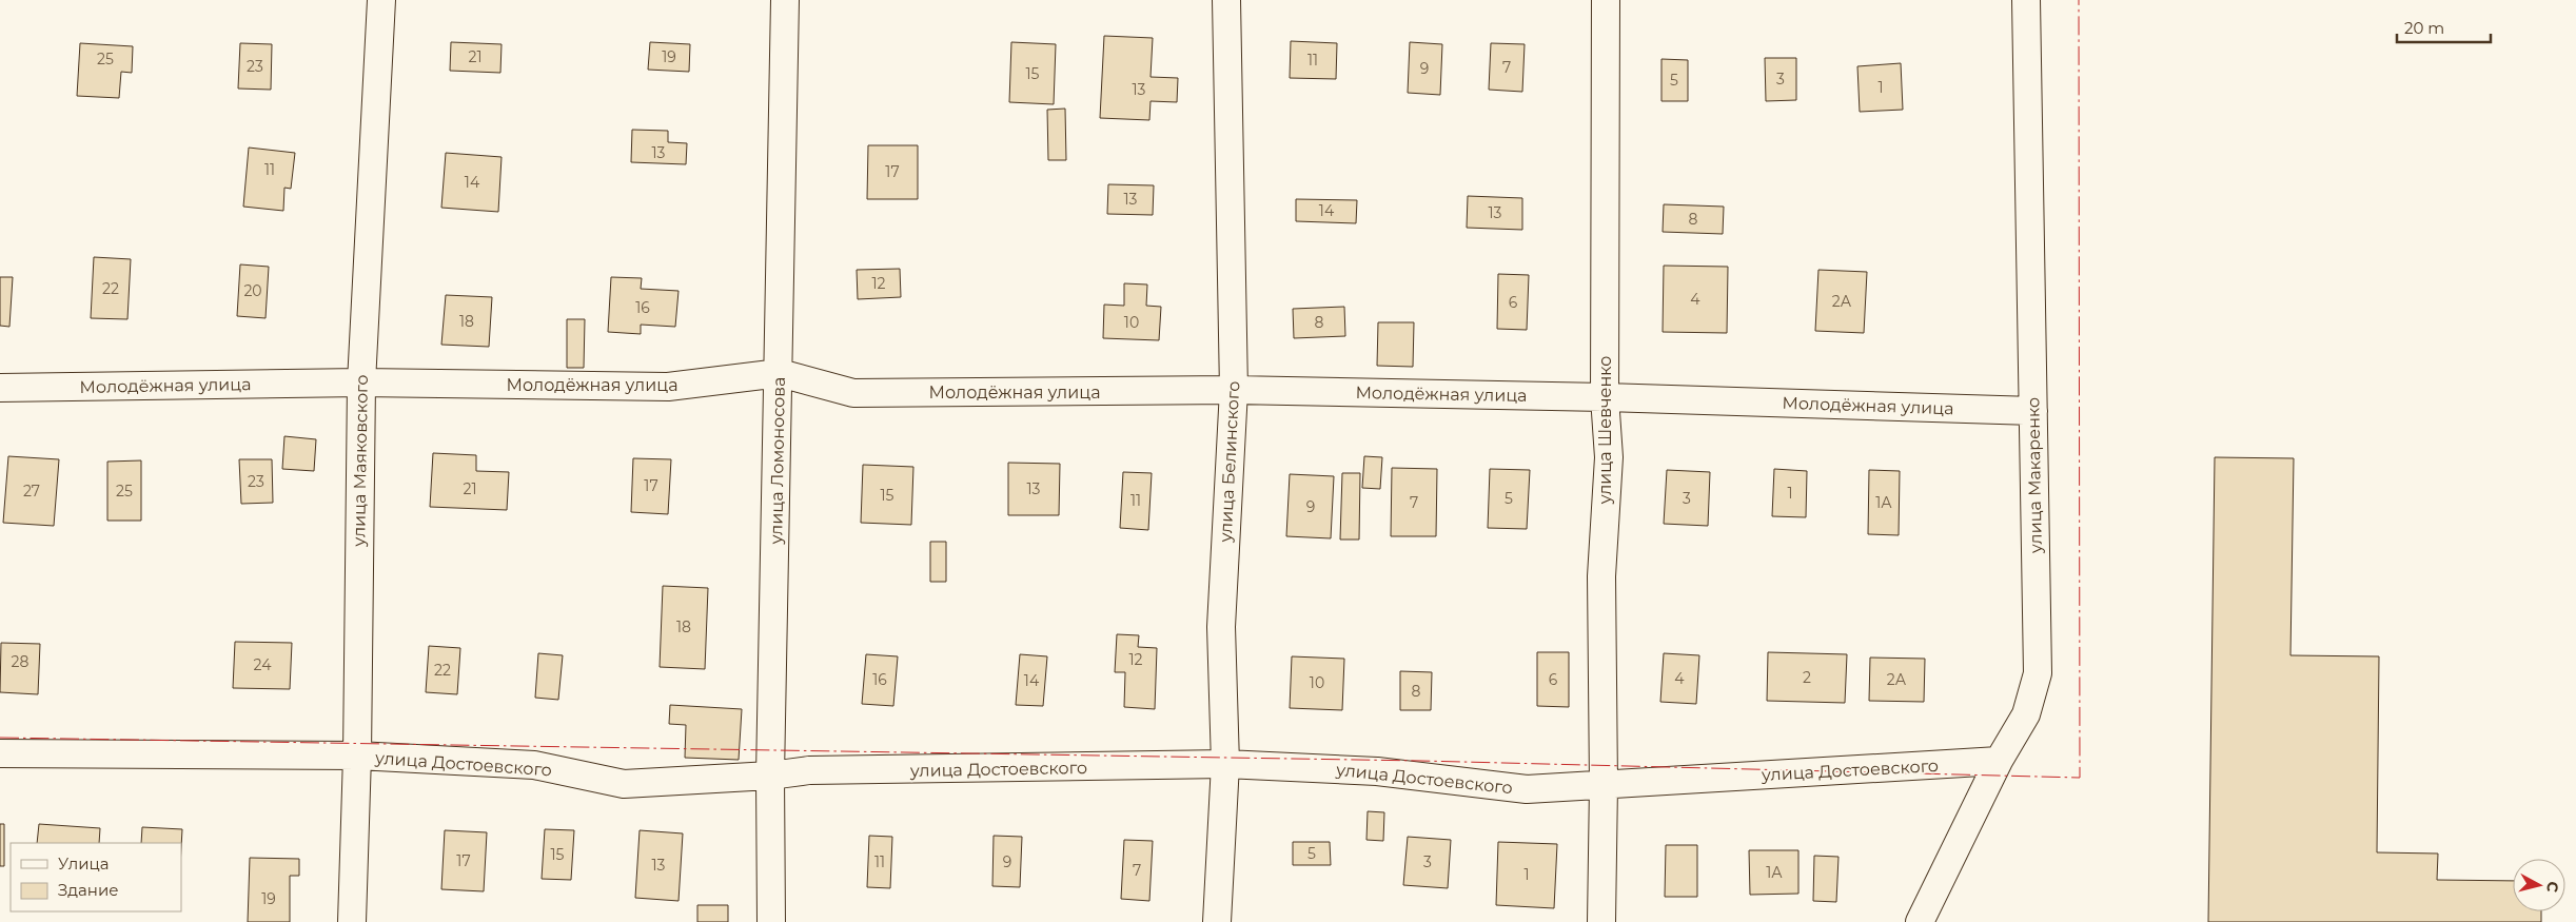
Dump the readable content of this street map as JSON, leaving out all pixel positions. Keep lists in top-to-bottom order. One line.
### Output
{"streets":{"street":["Молодёжная улица","улица Шевченко","улица Маяковского","улица Ломоносова","улица Белинского","улица Макаренко","улица Достоевского"]},"crossings":[["Молодёжная улица","улица Шевченко"],["Молодёжная улица","улица Маяковского"],["Молодёжная улица","улица Ломоносова"],["Молодёжная улица","улица Белинского"],["Молодёжная улица","улица Макаренко"],["улица Шевченко","улица Достоевского"],["улица Маяковского","улица Достоевского"],["улица Ломоносова","улица Достоевского"],["улица Белинского","улица Достоевского"],["улица Макаренко","улица Достоевского"]],"house_numbers":["21","19","25","11","23","7","9","15","3","5","1","13","13","11","17","14","13","14","13","8","12","22","20","4","2А","6","16","18","10","8","23","17","21","13","27","25","1","15","5","3","11","7","1А","9","18","12","28","24","22","2","4","16","6","2А","14","10","8","5","15","17","11","9","3","13","7","1А","1","19"],"legend":["Улица","Здание"],"scale_bar":"20 m","north":"right"}
